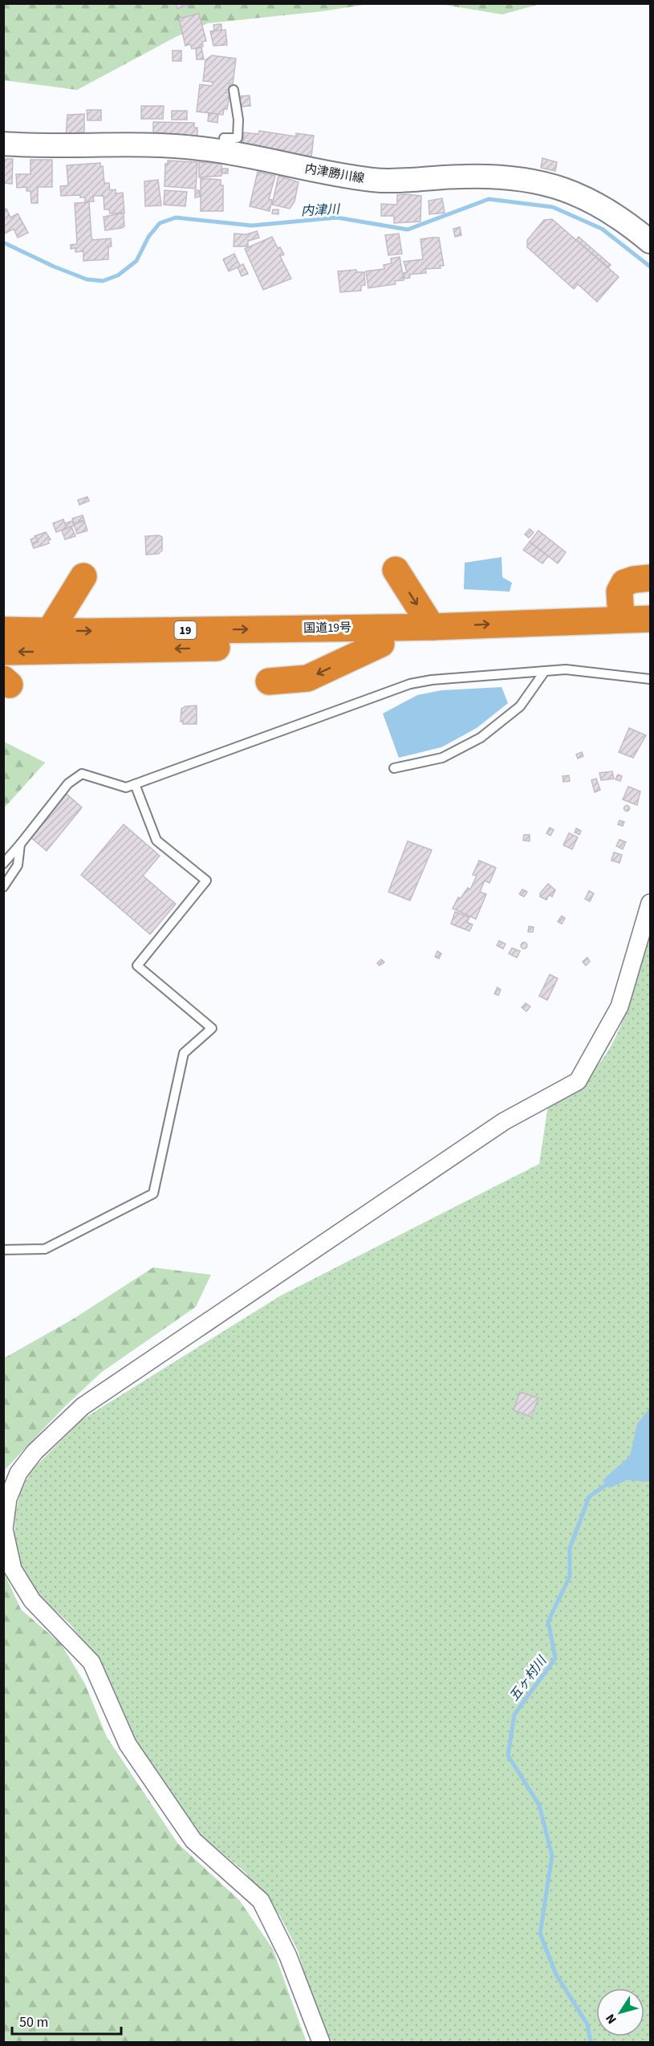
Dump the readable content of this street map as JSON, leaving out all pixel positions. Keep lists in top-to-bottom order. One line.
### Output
{"streets":{"highway":["国道19号","19"],"main road":["内津勝川線"]},"water":["内津川","五ヶ村川"],"scale_bar":"50 m","north":"bottom left"}
